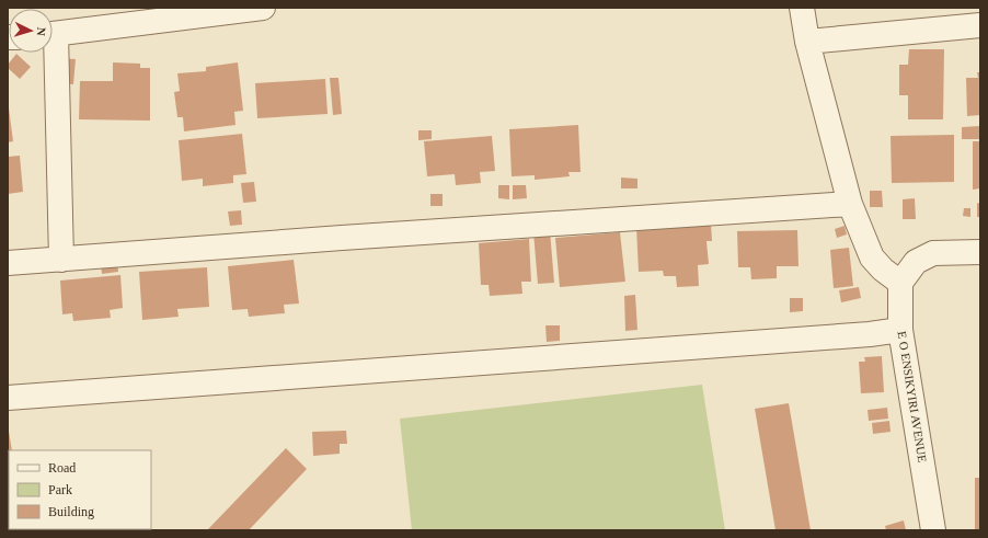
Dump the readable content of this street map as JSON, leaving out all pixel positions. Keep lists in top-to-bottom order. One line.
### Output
{"streets":{"street":["E O ENSIKYIRI AVENUE"]},"legend":["Road","Park","Building"],"north":"right"}
